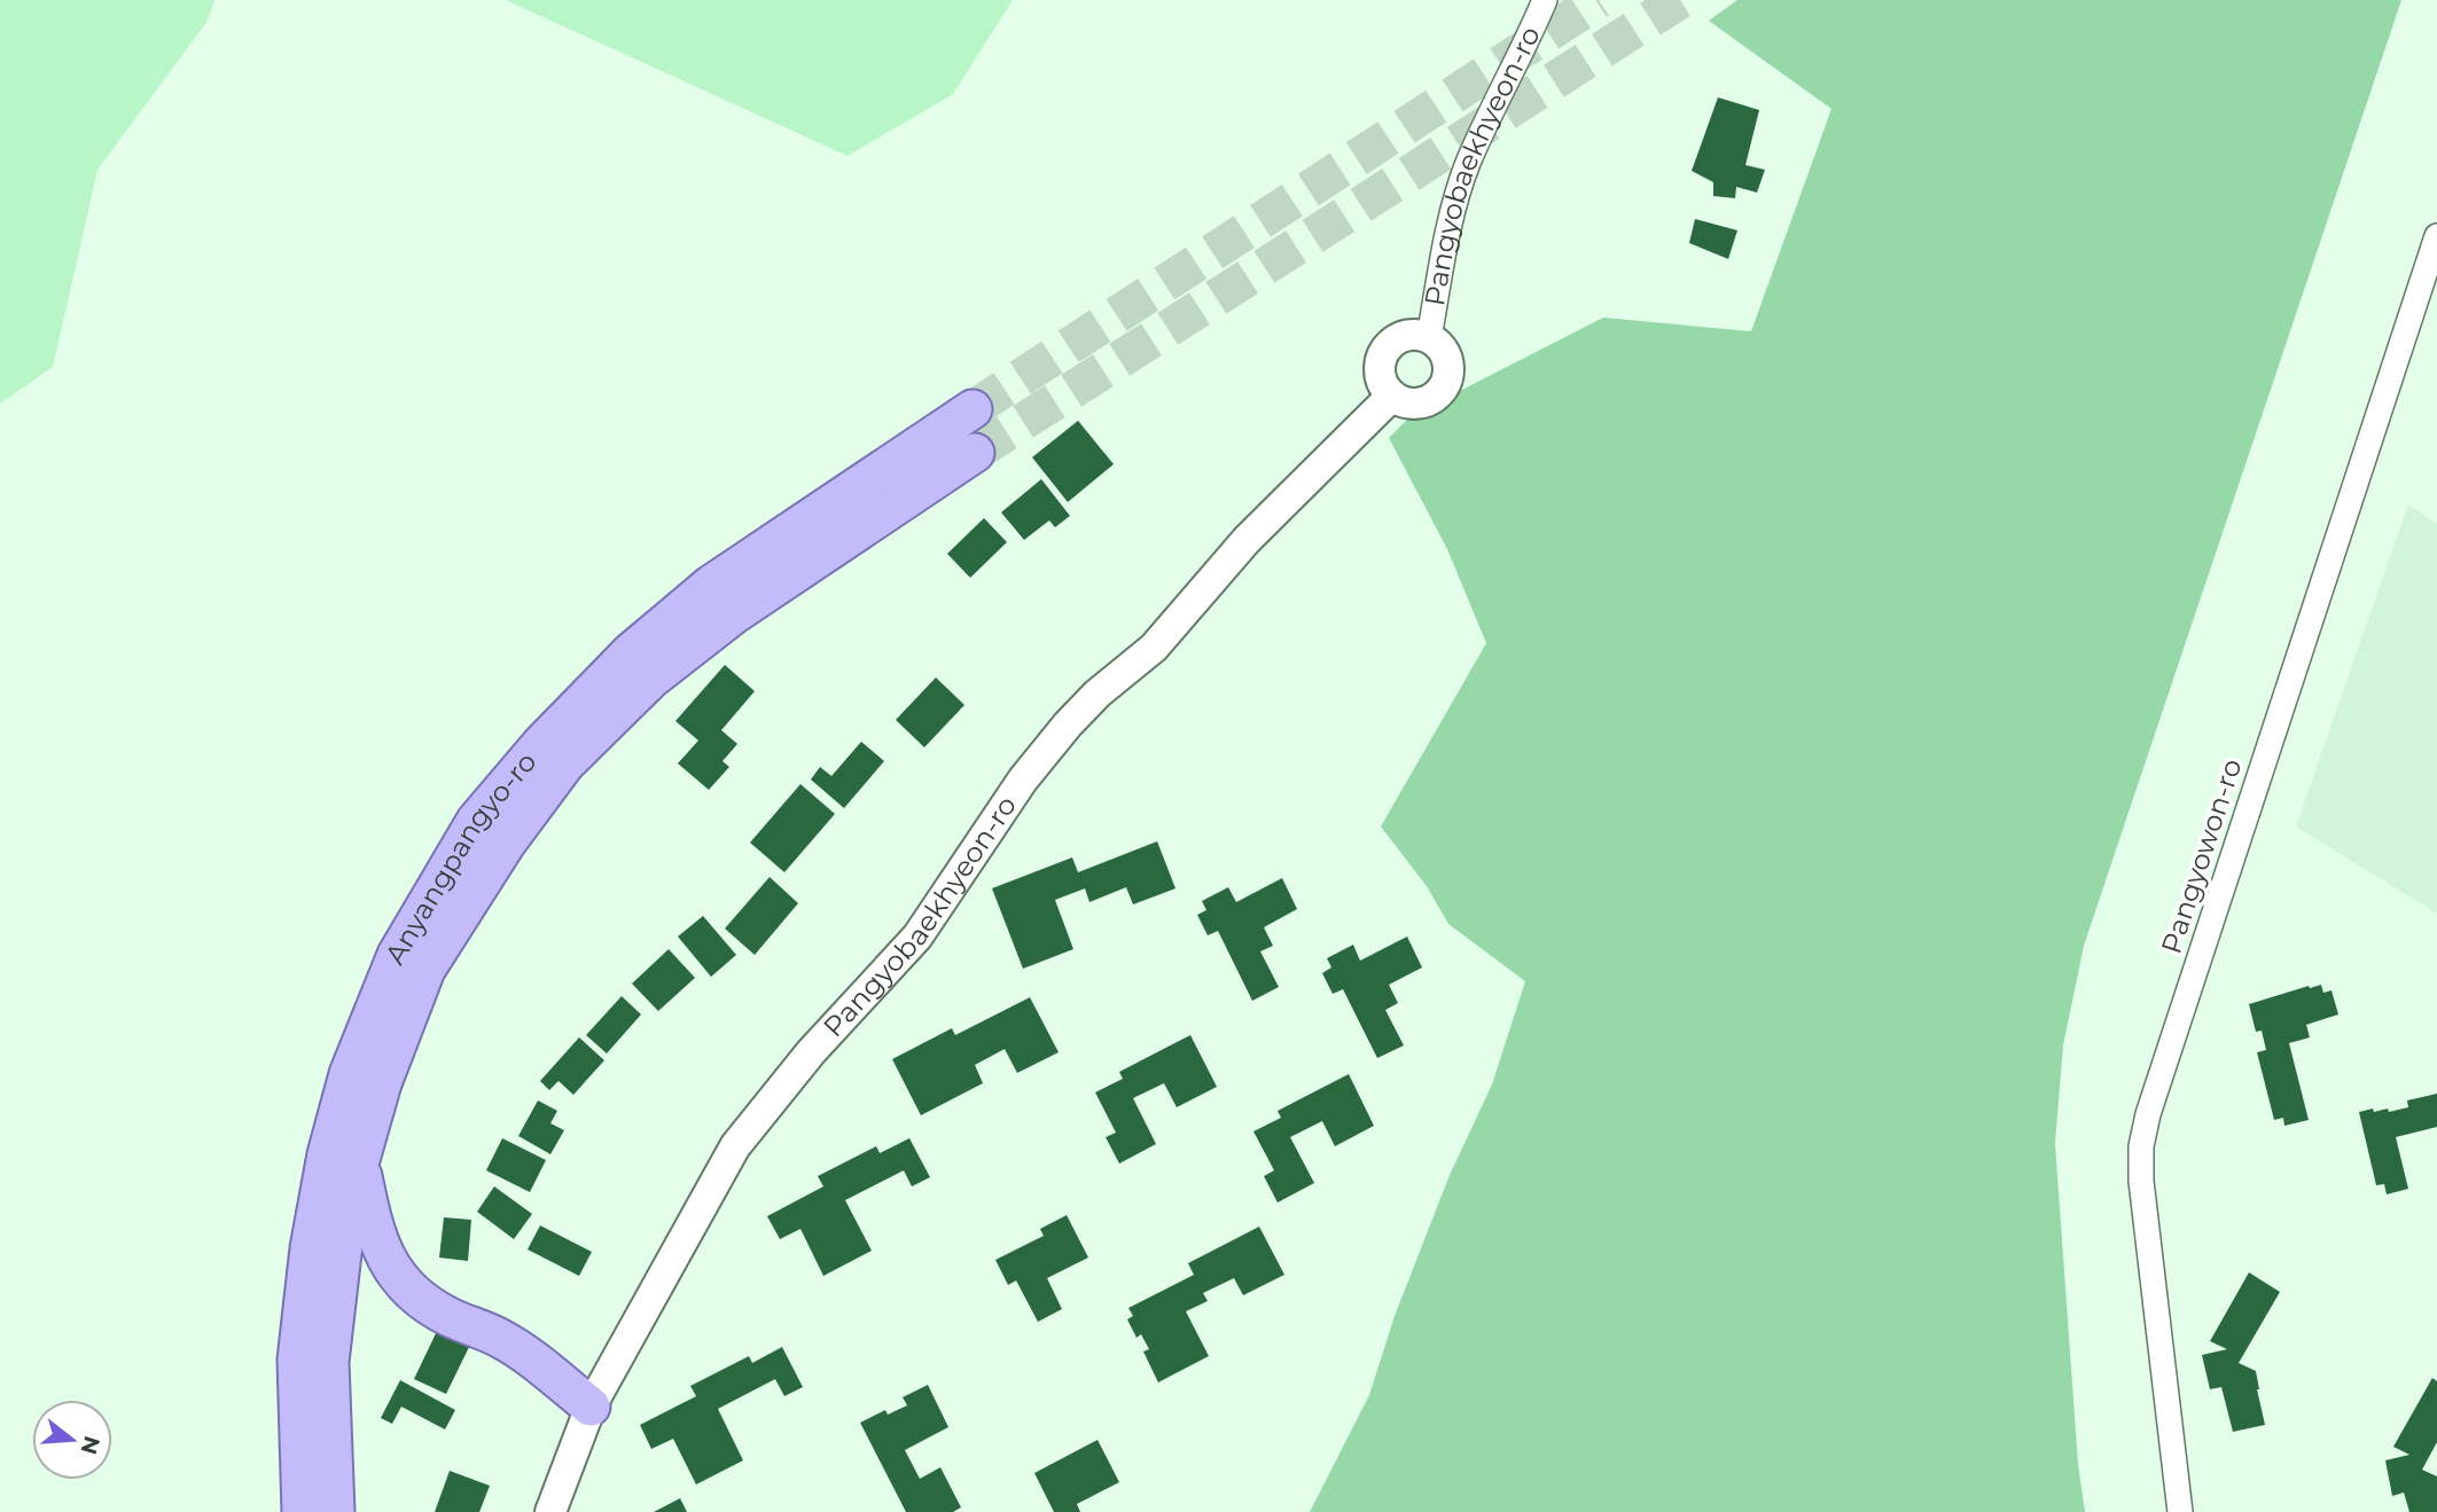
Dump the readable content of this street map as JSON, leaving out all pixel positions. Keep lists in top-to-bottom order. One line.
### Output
{"streets":{"main road":["Anyangpangyo-ro"],"street":["Pangyobaekhyeon-ro","Pangyowon-ro"]},"north":"right"}
